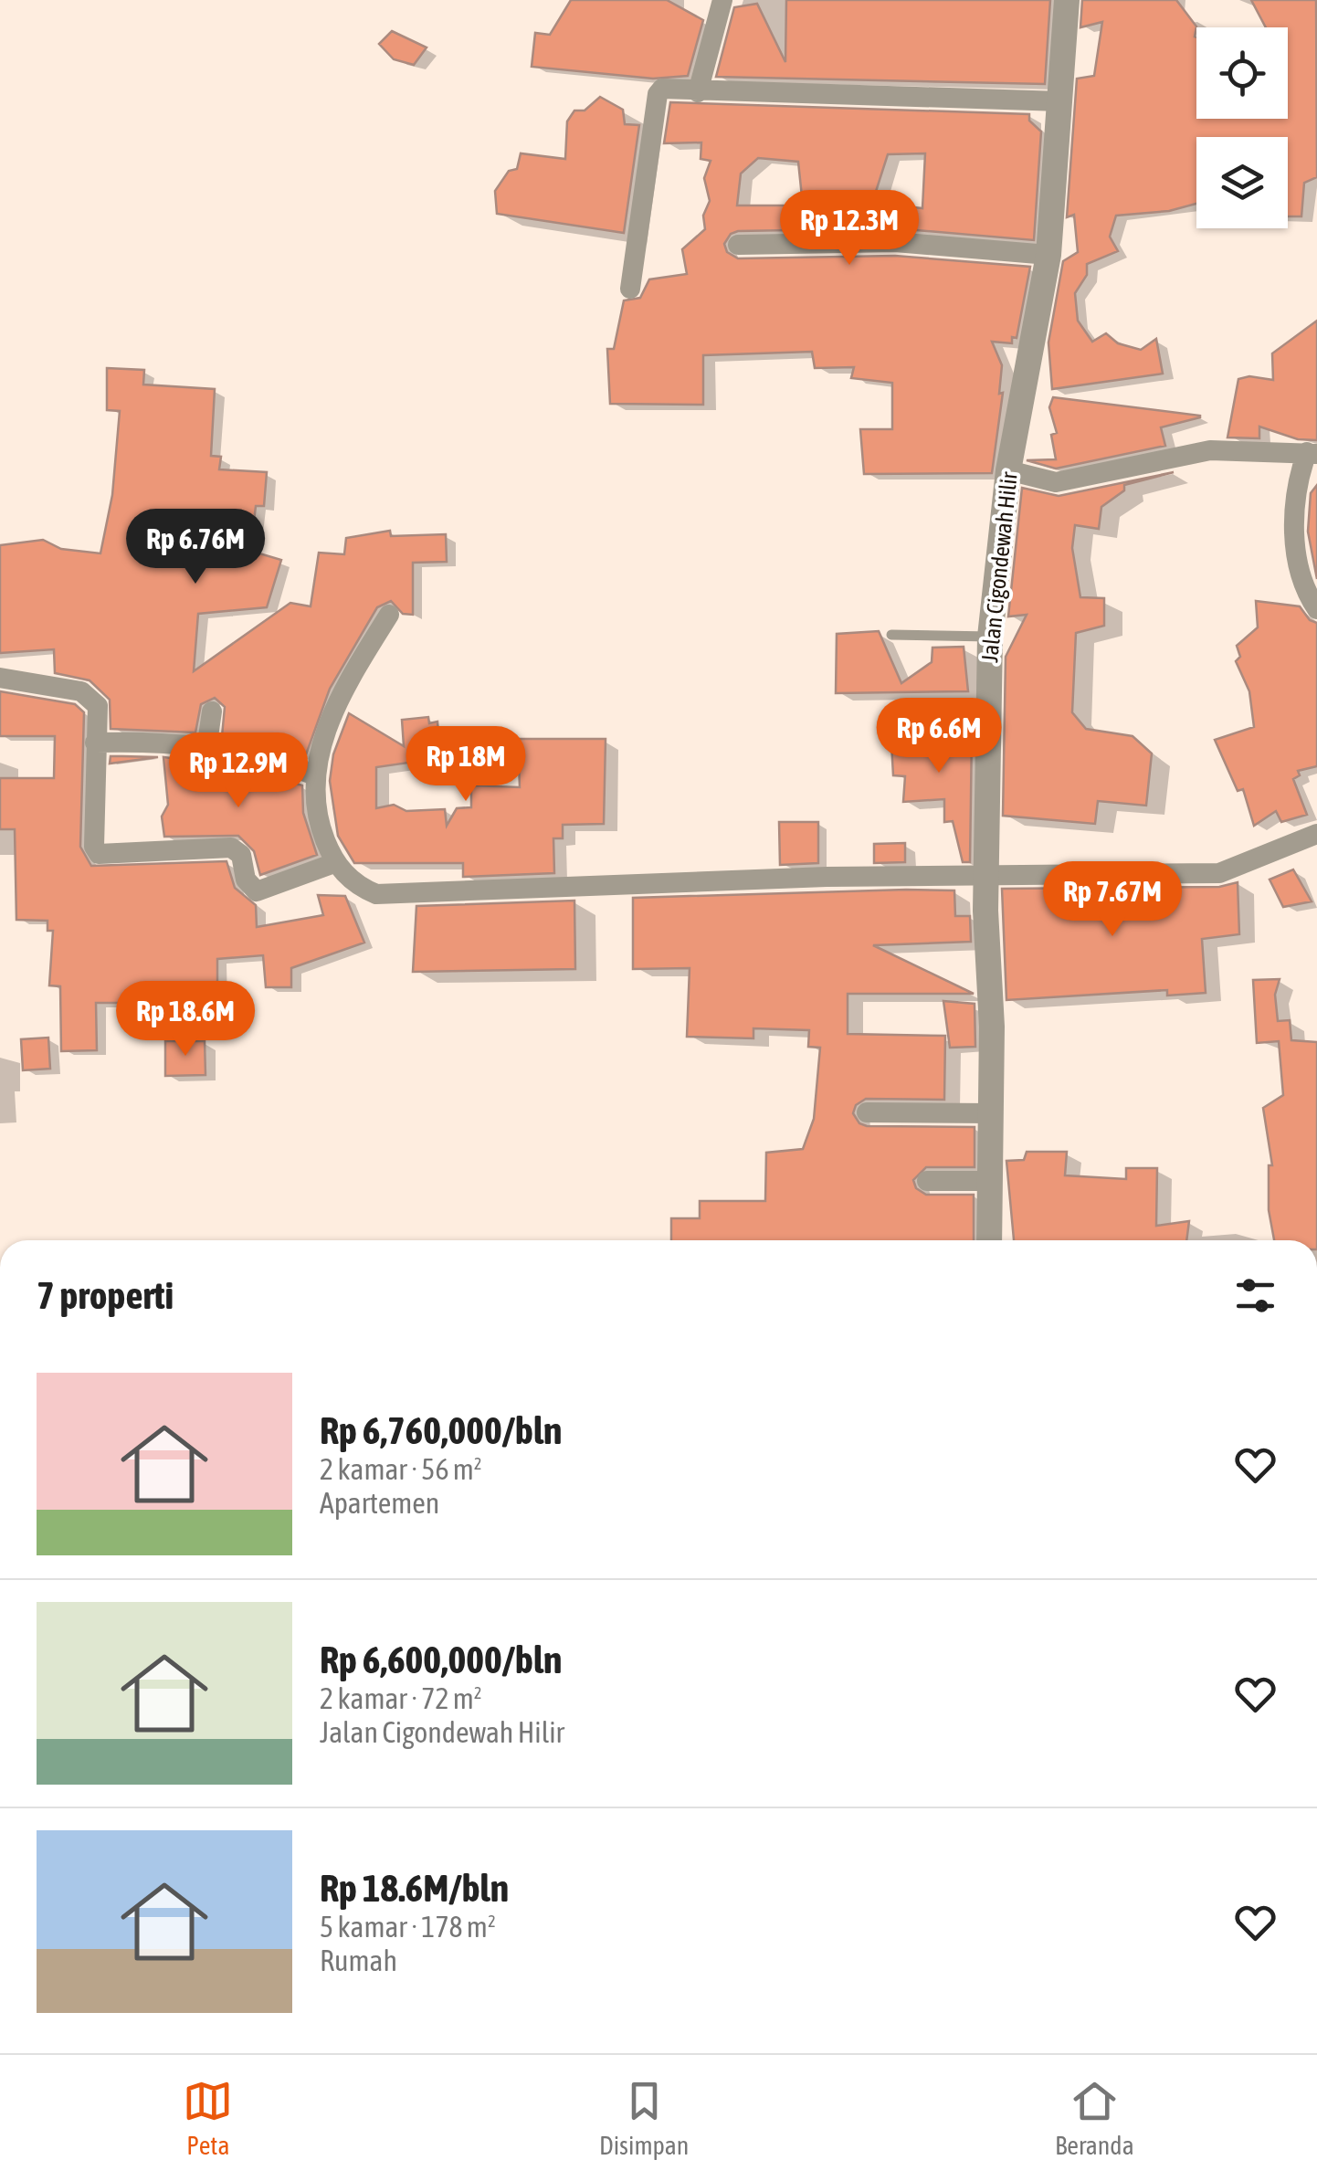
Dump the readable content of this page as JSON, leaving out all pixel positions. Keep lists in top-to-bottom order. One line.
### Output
{"streets":{"street":["Jalan Cigondewah Hilir"]},"page":{"price":["Rp 12.3M","Rp 6.76M","Rp 6.6M","Rp 18M","Rp 12.9M","Rp 7.67M","Rp 18.6M"],"heading":"7 properti","list":[{"name":"Rp 6,760,000/bln","note":"2 kamar · 56 m² · Apartemen"},{"name":"Rp 6,600,000/bln","note":"2 kamar · 72 m² · Jalan Cigondewah Hilir"},{"name":"Rp 18.6M/bln","note":"5 kamar · 178 m² · Rumah"}],"tabs":["Peta","Disimpan","Beranda"]}}
